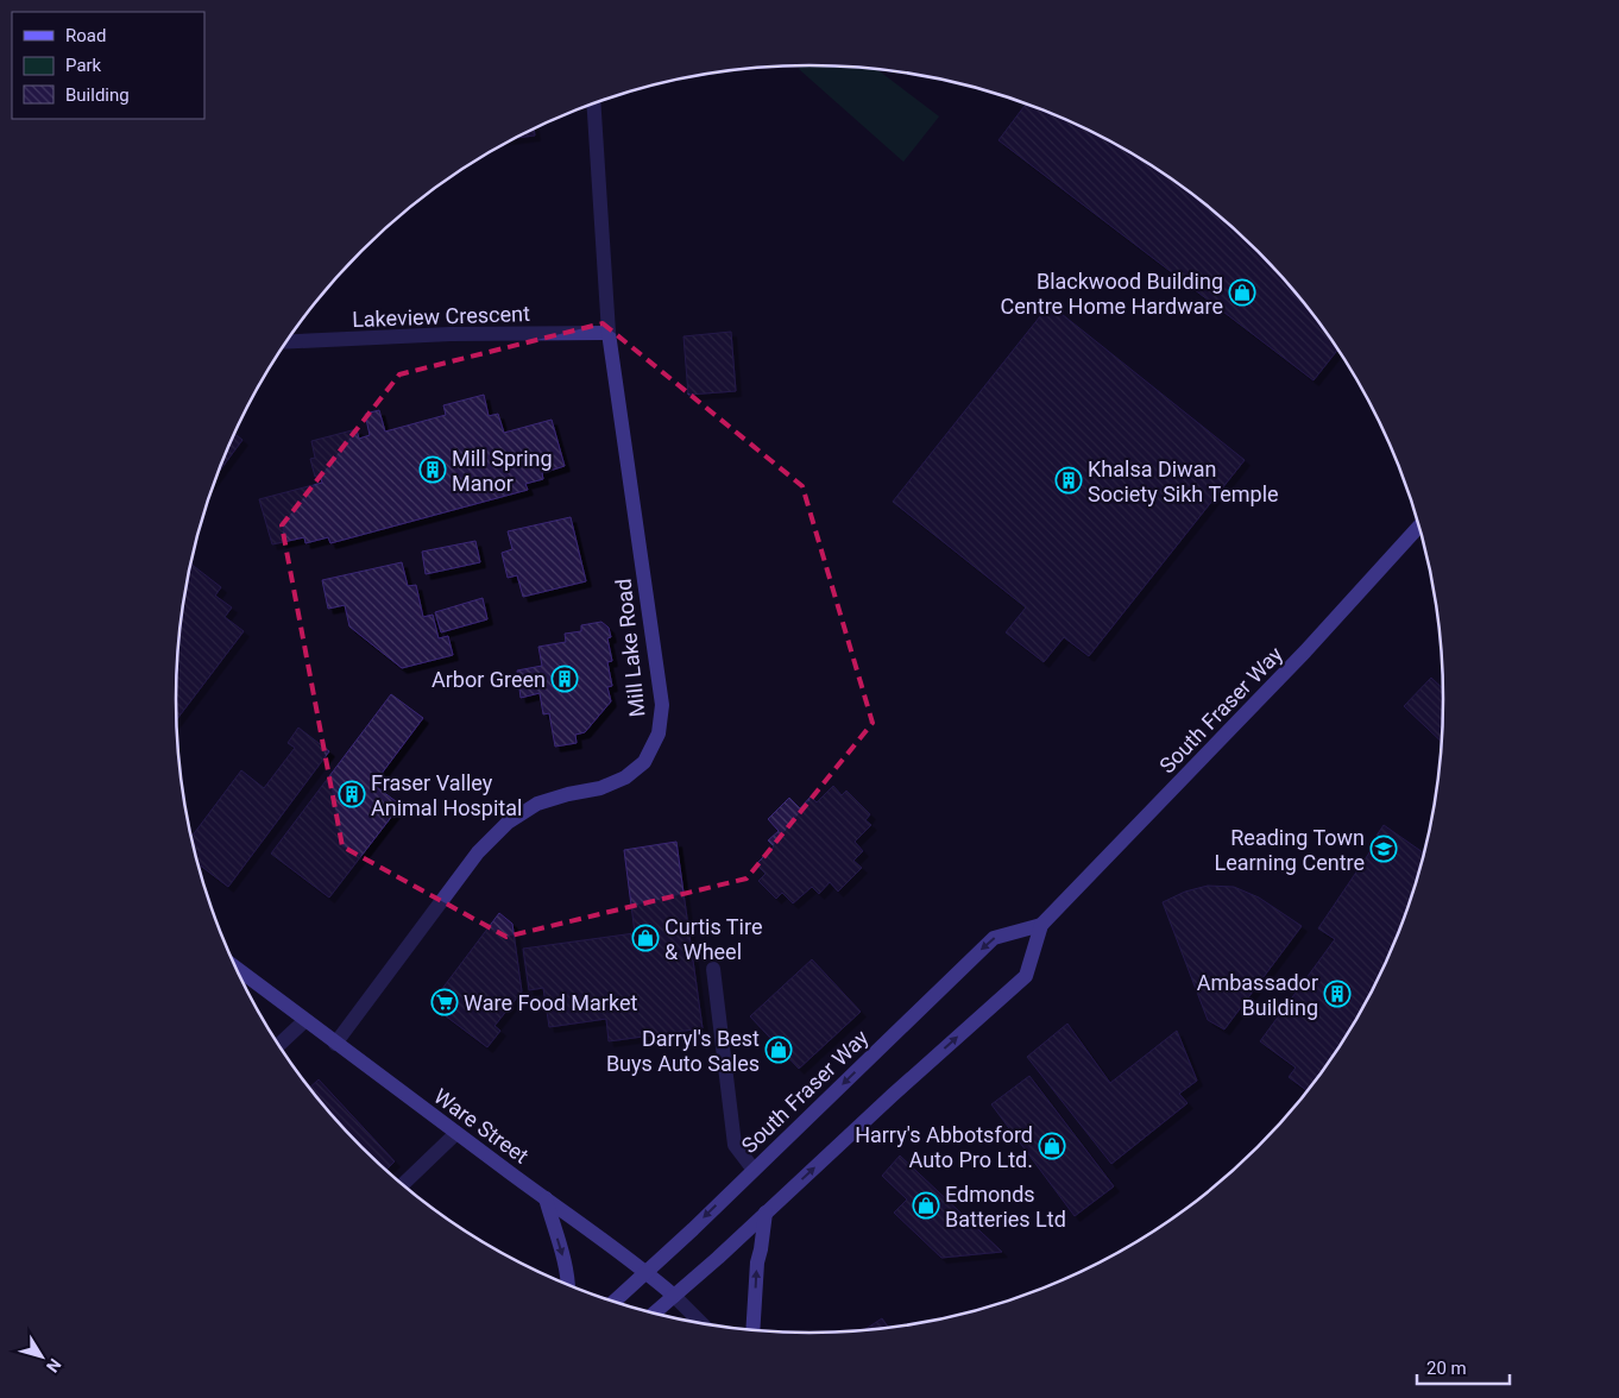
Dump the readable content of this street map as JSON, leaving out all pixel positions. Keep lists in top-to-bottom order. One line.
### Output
{"streets":{"main road":["South Fraser Way","Ware Street"],"street":["Lakeview Crescent","Mill Lake Road"]},"crossings":[["Lakeview Crescent","Mill Lake Road"],["Mill Lake Road","Ware Street"],["South Fraser Way","Ware Street"]],"places":{"shop":["Blackwood Building Centre Home Hardware","Curtis Tire & Wheel","Darryl's Best Buys Auto Sales","Harry's Abbotsford Auto Pro Ltd.","Edmonds Batteries Ltd"],"building":["Mill Spring Manor","Khalsa Diwan Society Sikh Temple","Arbor Green","Fraser Valley Animal Hospital","Ambassador Building"],"school or university":["Reading Town Learning Centre"],"supermarket":["Ware Food Market"]},"legend":["Road","Park","Building"],"scale_bar":"20 m","north":"bottom right"}
